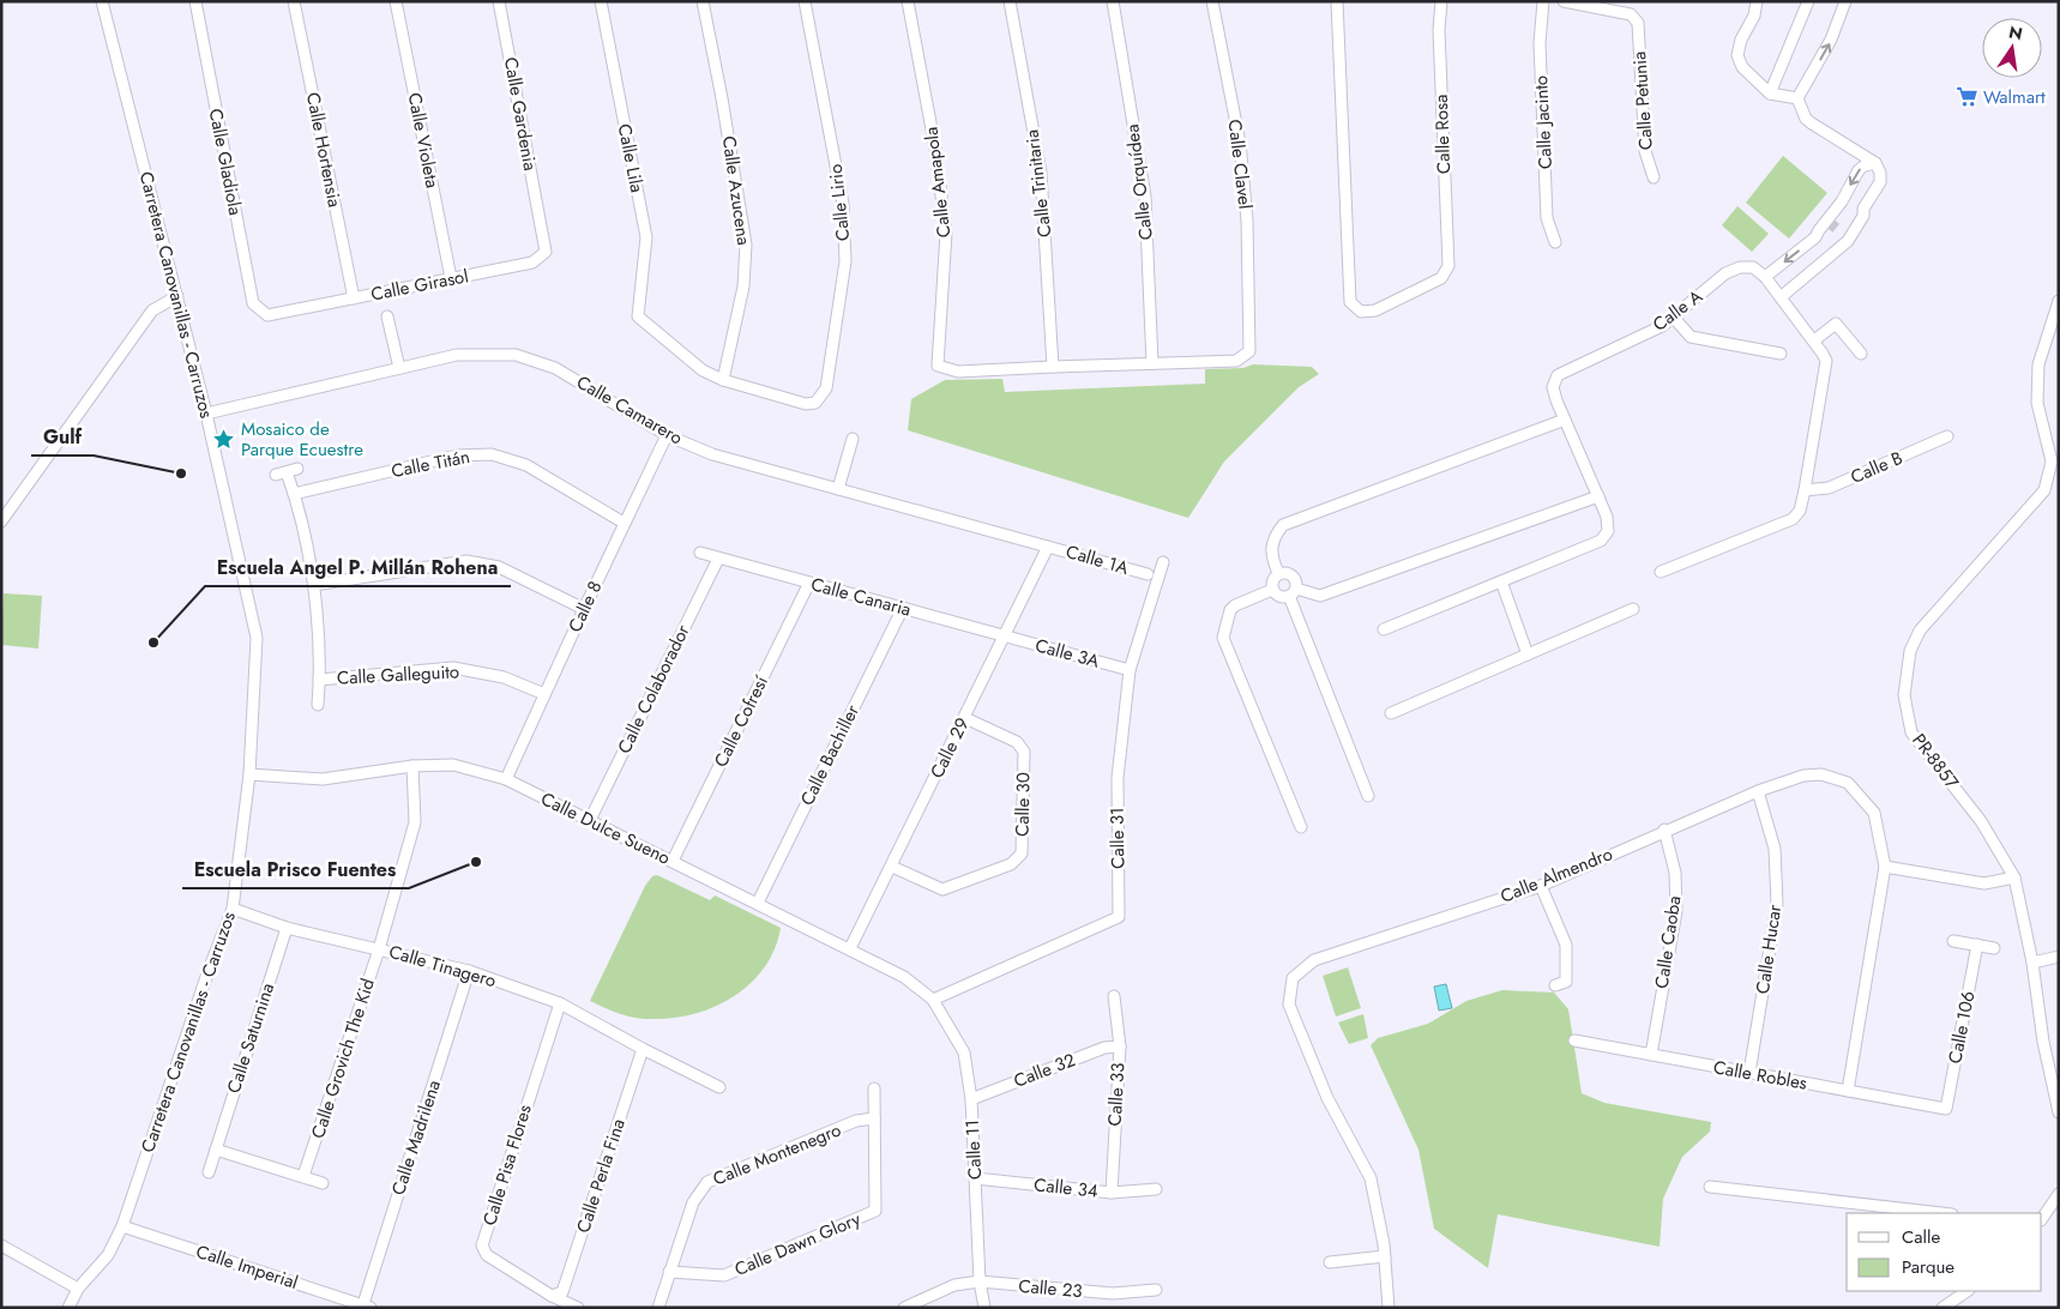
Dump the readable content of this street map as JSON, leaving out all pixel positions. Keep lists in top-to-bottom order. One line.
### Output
{"streets":{"street":["Calle Petunia","Calle Gardenia","Calle Jacinto","Calle Rosa","Calle Violeta","Calle Hortensia","Calle Lila","Calle Gladiola","Calle Clavel","Calle Amapola","Calle Orquídea","Calle Trinitaria","Calle Azucena","Calle Lirio","Calle Girasol","Carretera Canovanillas - Carruzos","Calle A","Calle Camarero","Calle Titán","Calle B","Calle 1A","Calle Canaria","Calle 8","Calle 3A","Calle Galleguito","Calle Colaborador","Calle Cofresí","Calle 29","Calle Bachiller","PR-8857","Calle 30","Calle Dulce Sueno","Calle 31","Calle Almendro","Calle Caoba","Calle Hucar","Calle Tinagero","Calle 106","Calle Saturnina","Calle Grovich The Kid","Calle 32","Calle Robles","Calle 33","Calle Madrilena","Calle 11","Calle Montenegro","Calle Pisa Flores","Calle Perla Fina","Calle 34","Calle Dawn Glory","Calle Imperial","Calle 23"]},"crossings":[["Calle Gardenia","Calle Girasol"],["Calle Violeta","Calle Girasol"],["Calle Hortensia","Calle Girasol"],["Calle Lila","Calle Azucena"],["Calle Lila","Calle Lirio"],["Calle Gladiola","Calle Girasol"],["Calle Clavel","Calle Orquídea"],["Calle Amapola","Calle Trinitaria"],["Calle Azucena","Calle Lirio"],["Carretera Canovanillas - Carruzos","Calle Camarero"],["Carretera Canovanillas - Carruzos","Calle Dulce Sueno"],["Carretera Canovanillas - Carruzos","Calle Tinagero"],["Carretera Canovanillas - Carruzos","Calle Imperial"],["Calle Camarero","Calle 1A"],["Calle Camarero","Calle 8"],["Calle Camarero","Calle 29"],["Calle Titán","Calle 8"],["Calle 1A","Calle 29"],["Calle Canaria","Calle 3A"],["Calle Canaria","Calle Colaborador"],["Calle Canaria","Calle Cofresí"],["Calle Canaria","Calle 29"],["Calle Canaria","Calle Bachiller"],["Calle 8","Calle Galleguito"],["Calle 8","Calle Dulce Sueno"],["Calle 3A","Calle 29"],["Calle 3A","Calle 31"],["Calle Colaborador","Calle Dulce Sueno"],["Calle Cofresí","Calle Dulce Sueno"],["Calle 29","Calle 30"],["Calle 29","Calle Dulce Sueno"],["Calle Bachiller","Calle Dulce Sueno"],["Calle Dulce Sueno","Calle 31"],["Calle Dulce Sueno","Calle Grovich The Kid"],["Calle Dulce Sueno","Calle 11"],["Calle 31","Calle 11"],["Calle Almendro","Calle Caoba"],["Calle Almendro","Calle Hucar"],["Calle Almendro","Calle Robles"],["Calle Caoba","Calle Robles"],["Calle Hucar","Calle Robles"],["Calle Tinagero","Calle Saturnina"],["Calle Tinagero","Calle Grovich The Kid"],["Calle Tinagero","Calle Madrilena"],["Calle Tinagero","Calle Pisa Flores"],["Calle Tinagero","Calle Perla Fina"],["Calle 106","Calle Robles"],["Calle 32","Calle 33"],["Calle 32","Calle 11"],["Calle 33","Calle 34"],["Calle Madrilena","Calle Imperial"],["Calle 11","Calle 34"],["Calle 11","Calle 23"],["Calle Montenegro","Calle Dawn Glory"],["Calle Pisa Flores","Calle Perla Fina"]],"places":{"supermarket":["Walmart"],"place":["Mosaico de Parque Ecuestre"],"other":["Gulf","Escuela Angel P. Millán Rohena","Escuela Prisco Fuentes"]},"legend":["Calle","Parque"],"north":"top"}
